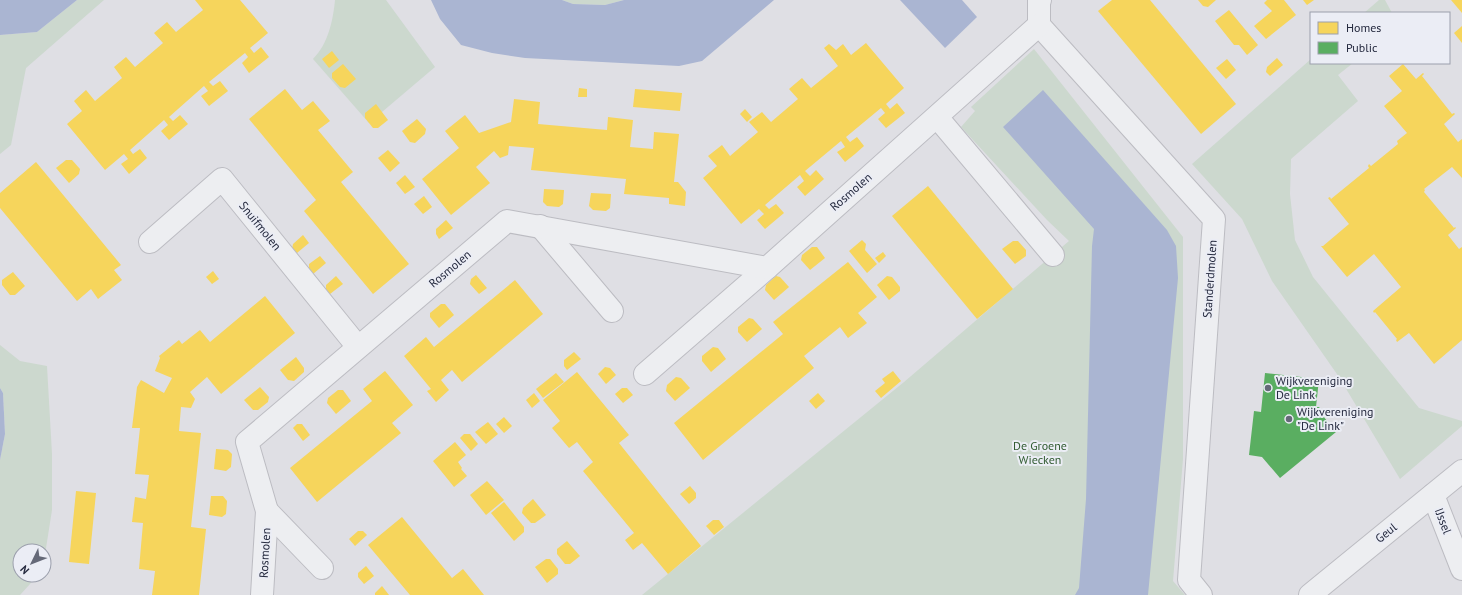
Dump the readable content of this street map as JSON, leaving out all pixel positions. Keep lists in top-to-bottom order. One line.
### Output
{"streets":{"street":["Rosmolen","Snuifmolen","Standerdmolen","IJssel","Geul"]},"crossings":[["Rosmolen","Snuifmolen"],["Rosmolen","Standerdmolen"],["IJssel","Geul"]],"parks":["De Groene Wiecken"],"places":["Wijkvereniging De Link","Wijkvereniging \"De Link\""],"legend":["Homes","Public"],"north":"bottom left"}
